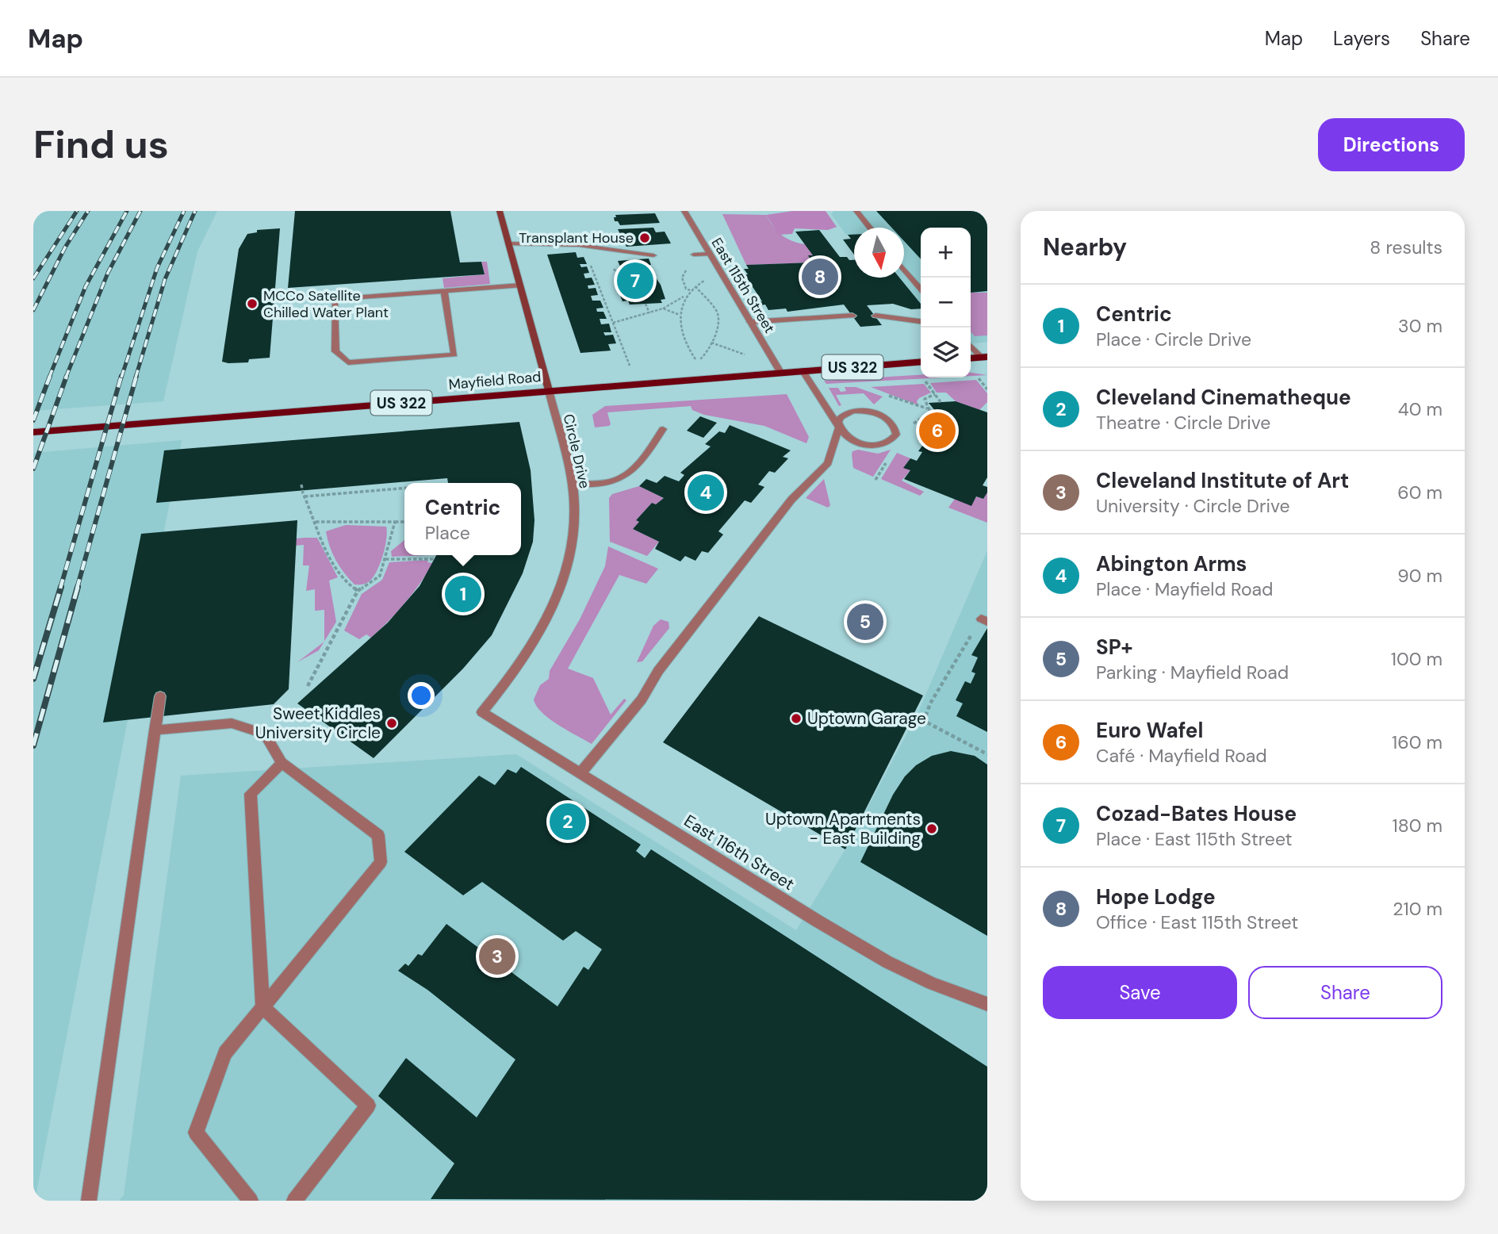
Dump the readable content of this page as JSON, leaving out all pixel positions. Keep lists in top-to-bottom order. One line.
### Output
{"streets":{"main road":["US 322","Mayfield Road"],"street":["East 115th Street","Circle Drive","East 116th Street"]},"crossings":[["East 115th Street","Mayfield Road"],["Mayfield Road","Circle Drive"],["Circle Drive","East 116th Street"]],"places":["Transplant House","MCCo Satellite Chilled Water Plant","Uptown Garage","Sweet Kiddles University Circle","Uptown Apartments - East Building"],"north":"bottom","page":{"header":"Map","nav":["Map","Layers","Share"],"buttons":["Directions",["Save","Share"]],"title":"Find us","heading":["Nearby","8 results"],"map_buttons":["+","−"],"pins":["8","7","6","4","1","5","2","3"],"list":[{"mark":"1","name":"Centric","note":"Place · Circle Drive","value":"30 m"},{"mark":"2","name":"Cleveland Cinematheque","note":"Theatre · Circle Drive","value":"40 m"},{"mark":"3","name":"Cleveland Institute of Art","note":"University · Circle Drive","value":"60 m"},{"mark":"4","name":"Abington Arms","note":"Place · Mayfield Road","value":"90 m"},{"mark":"5","name":"SP+","note":"Parking · Mayfield Road","value":"100 m"},{"mark":"6","name":"Euro Wafel","note":"Café · Mayfield Road","value":"160 m"},{"mark":"7","name":"Cozad-Bates House","note":"Place · East 115th Street","value":"180 m"},{"mark":"8","name":"Hope Lodge","note":"Office · East 115th Street","value":"210 m"}],"popup":["Centric","Place"]}}
